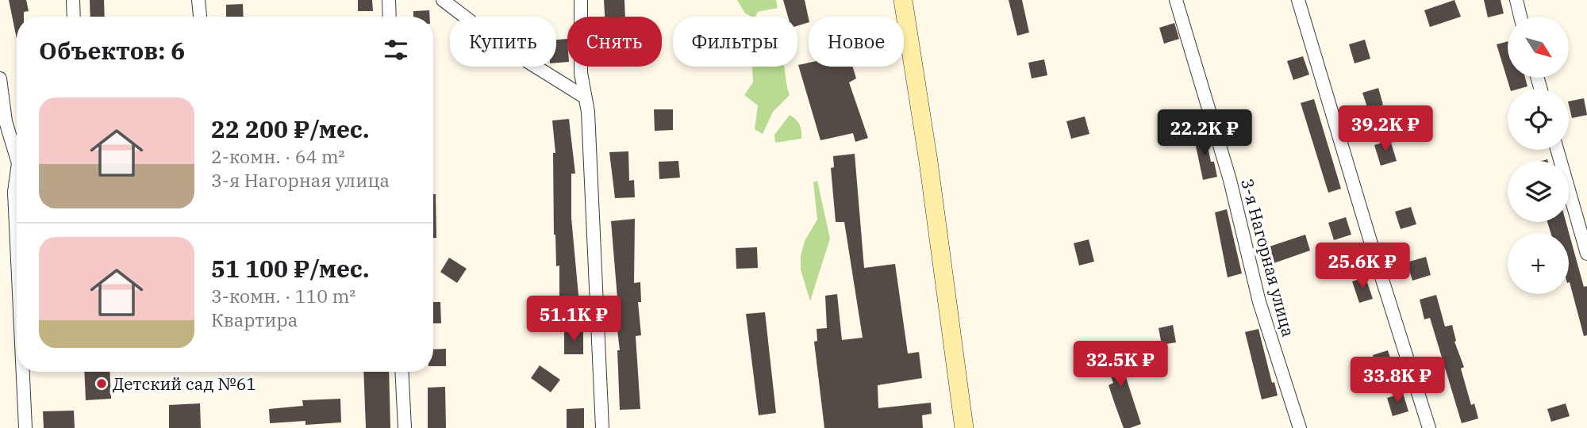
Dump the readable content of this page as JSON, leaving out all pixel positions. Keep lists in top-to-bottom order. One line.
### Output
{"streets":{"street":["3-я Нагорная улица"]},"places":["Детский сад №61"],"north":"bottom right","page":{"map_buttons":"+","chip":["Купить","Снять","Фильтры","Новое"],"heading":"Объектов: 6","list":[{"name":"22 200 ₽/мес.","note":"2-комн. · 64 m² · 3-я Нагорная улица"},{"name":"51 100 ₽/мес.","note":"3-комн. · 110 m² · Квартира"}],"price":["39.2K ₽","22.2K ₽","25.6K ₽","51.1K ₽","32.5K ₽","33.8K ₽"]}}
